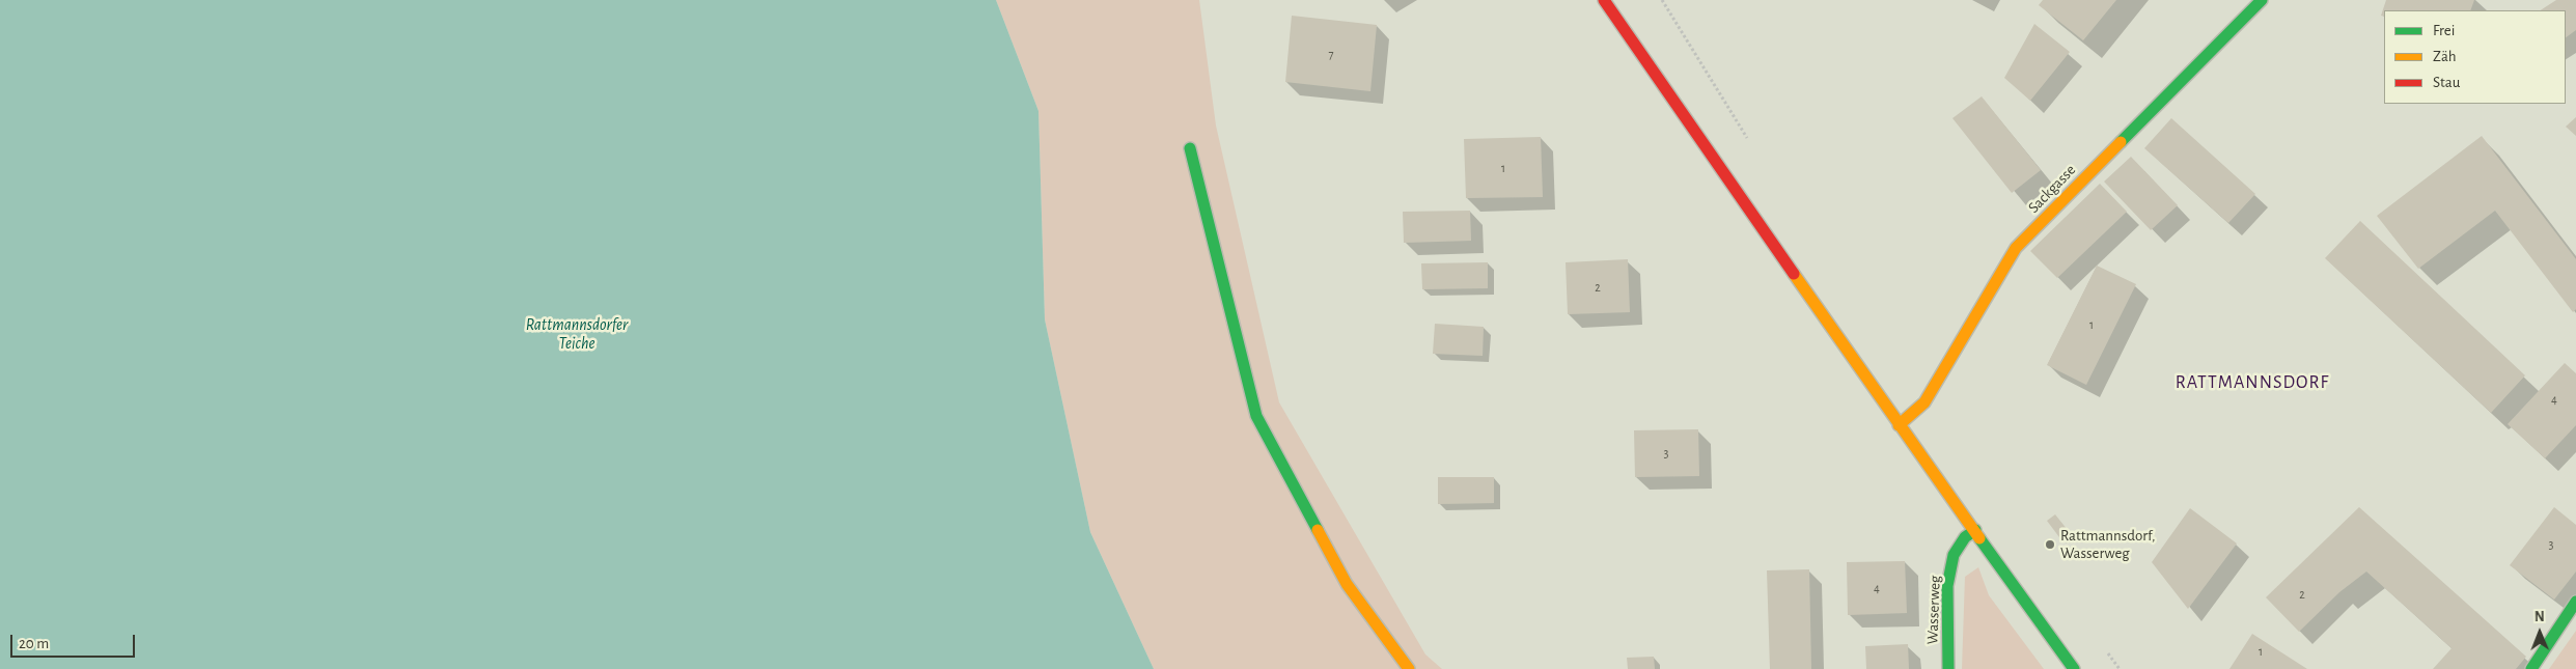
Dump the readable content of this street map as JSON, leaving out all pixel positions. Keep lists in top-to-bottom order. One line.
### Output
{"streets":{"street":["Sackgasse","Wasserweg"]},"districts":["RATTMANNSDORF"],"water":["Rattmannsdorfer Teiche"],"places":["Rattmannsdorf, Wasserweg"],"house_numbers":["7","1","2","1","4","3","3","4","2","1"],"legend":["Frei","Zäh","Stau"],"scale_bar":"20 m","north":"top"}
